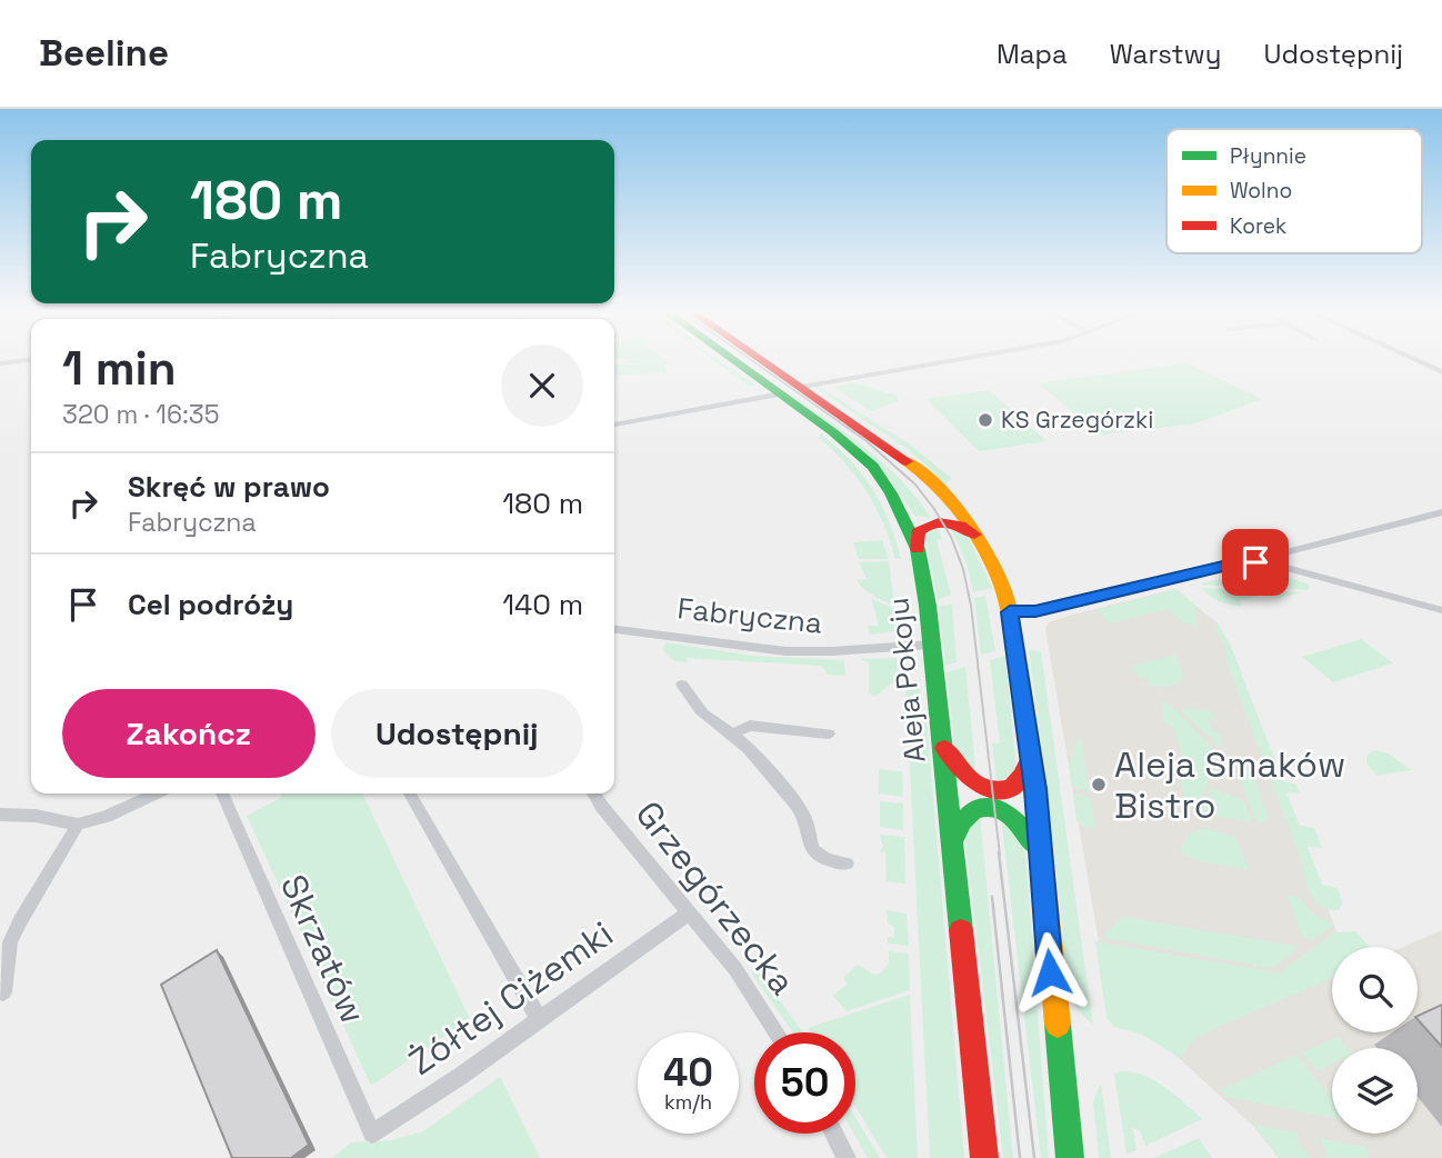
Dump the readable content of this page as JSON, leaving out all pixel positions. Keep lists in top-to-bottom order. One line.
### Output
{"streets":{"main road":["Aleja Pokoju"],"street":["Fabryczna","Grzegórzecka","Skrzatów","Żółtej Ciżemki"]},"crossings":[["Fabryczna","Aleja Pokoju"],["Grzegórzecka","Żółtej Ciżemki"],["Skrzatów","Żółtej Ciżemki"]],"places":["KS Grzegórzki","Aleja Smaków Bistro"],"legend":["Płynnie","Wolno","Korek"],"page":{"header":"Beeline","nav":["Mapa","Warstwy","Udostępnij"],"turn":["180 m","Fabryczna"],"heading":["1 min","320 m · 16:35"],"list":[{"name":"Skręć w prawo","note":"Fabryczna","value":"180 m"},{"name":"Cel podróży","value":"140 m"}],"buttons":["Zakończ","Udostępnij"],"speed":"40 km/h","limit":"50"}}
